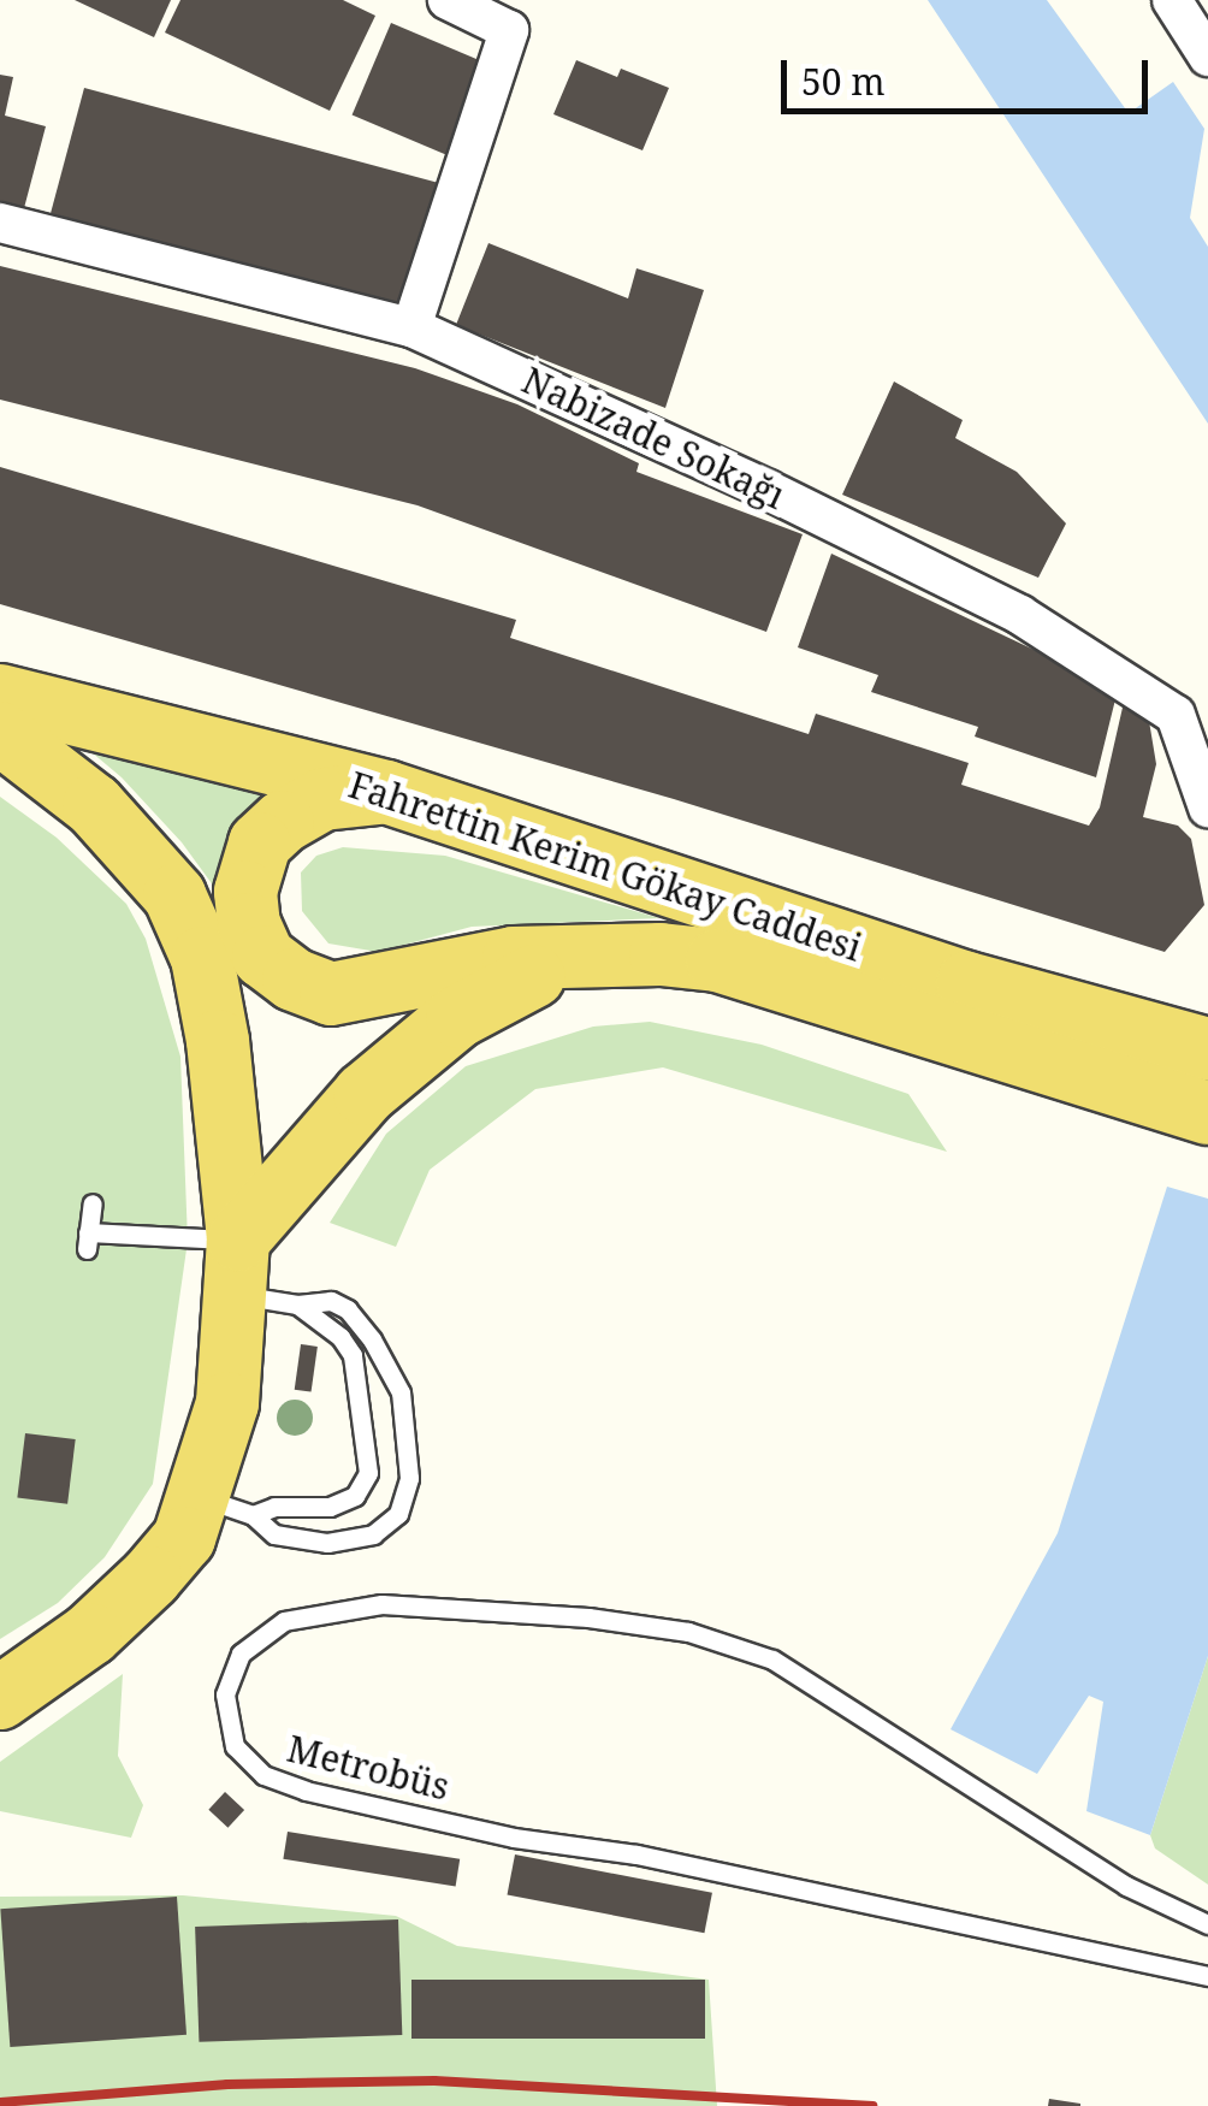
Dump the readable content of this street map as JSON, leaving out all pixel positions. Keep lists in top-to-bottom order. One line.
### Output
{"streets":{"main road":["Fahrettin Kerim Gökay Caddesi"],"street":["Nabizade Sokağı"],"lane":["Metrobüs"]},"scale_bar":"50 m"}
